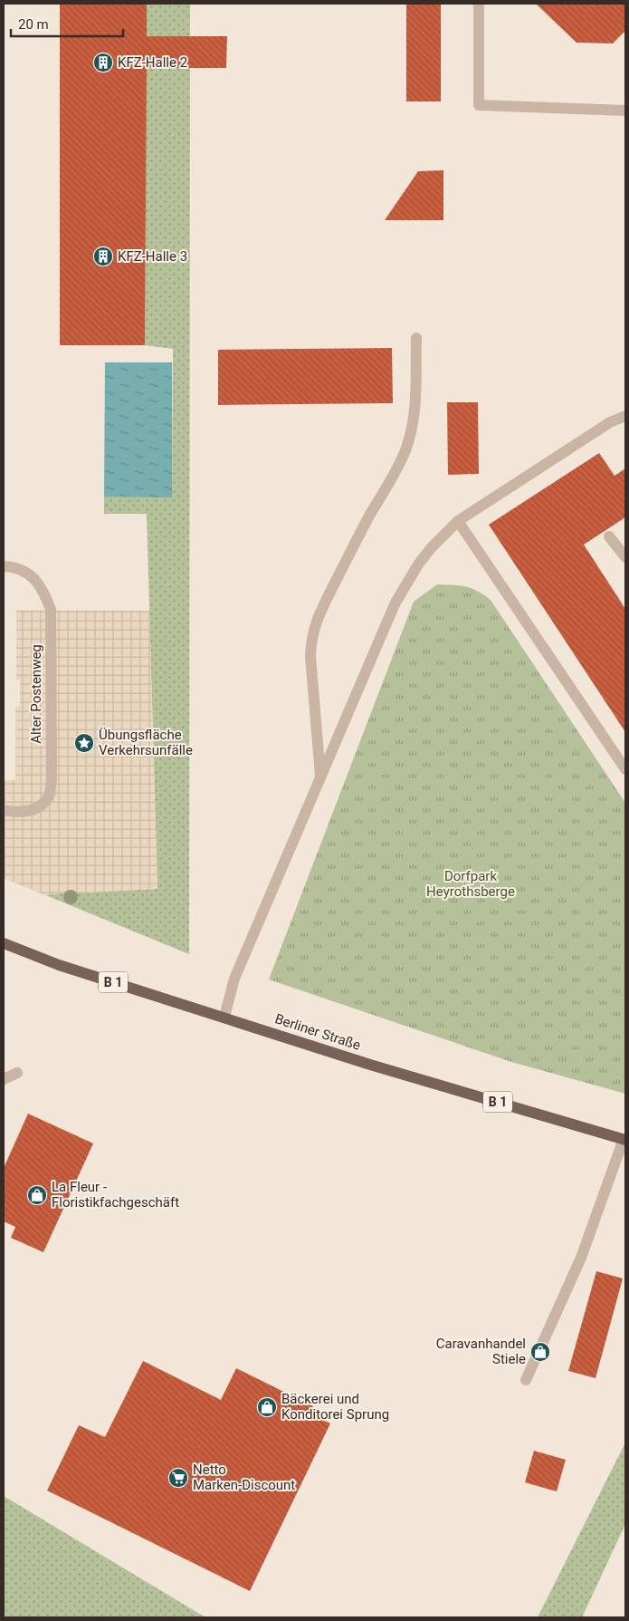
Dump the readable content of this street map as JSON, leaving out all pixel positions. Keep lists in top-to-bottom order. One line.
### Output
{"streets":{"main road":["B 1","Berliner Straße"],"lane":["Alter Postenweg"]},"parks":["Dorfpark Heyrothsberge"],"places":{"building":["KFZ-Halle 2","KFZ-Halle 3"],"place":["Übungsfläche Verkehrsunfälle"],"shop":["La Fleur - Floristikfachgeschäft","Caravanhandel Stiele","Bäckerei und Konditorei Sprung"],"supermarket":["Netto Marken-Discount"]},"scale_bar":"20 m"}
